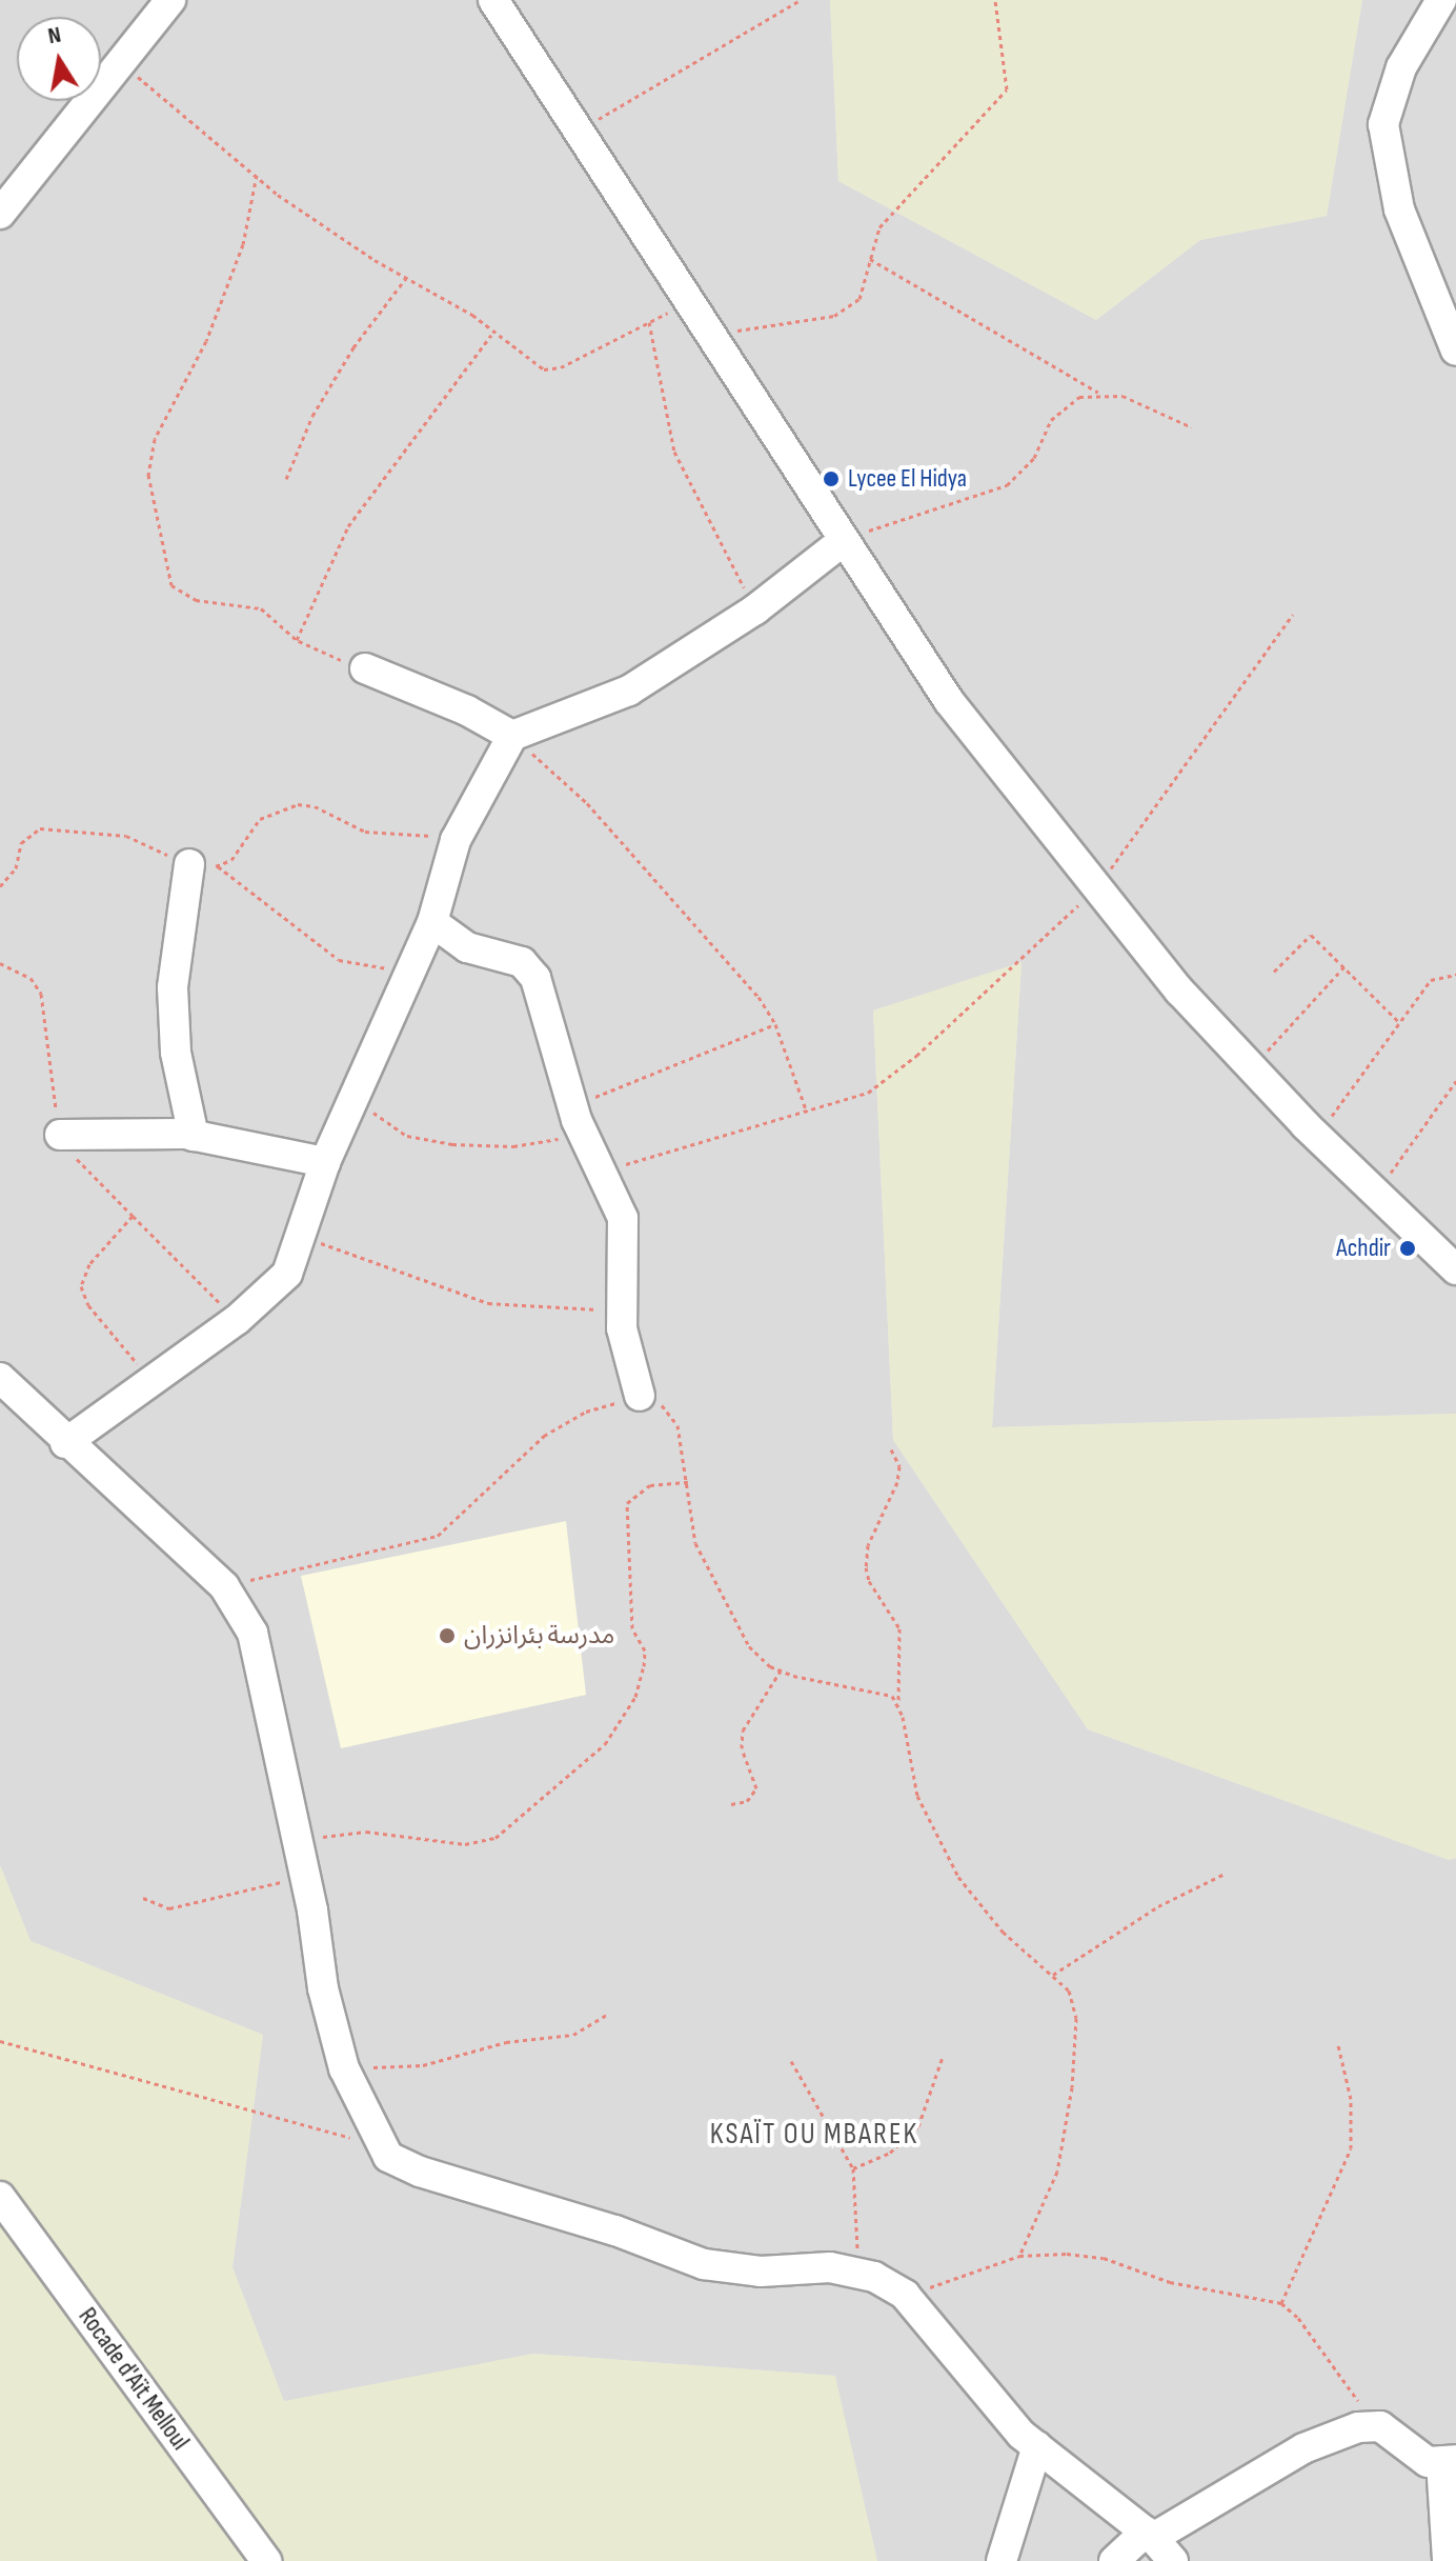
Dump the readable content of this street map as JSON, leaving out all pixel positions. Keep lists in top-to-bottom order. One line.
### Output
{"streets":{"street":["Rocade d'Aït Melloul"]},"districts":["KSAÏT OU MBAREK"],"places":["Lycee El Hidya","Achdir","مدرسة بئرانزران"],"north":"top"}
